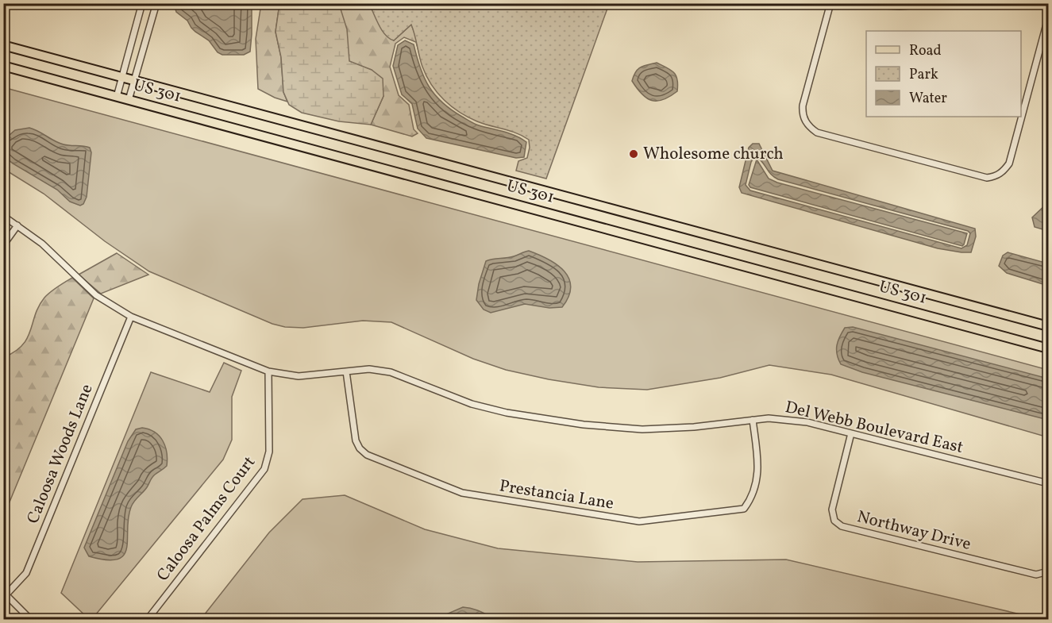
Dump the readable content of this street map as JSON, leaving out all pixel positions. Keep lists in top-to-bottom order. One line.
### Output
{"streets":{"main road":["US 301"],"street":["Del Webb Boulevard East","Caloosa Woods Lane","Prestancia Lane","Caloosa Palms Court","Northway Drive"]},"crossings":[["Del Webb Boulevard East","Caloosa Woods Lane"],["Del Webb Boulevard East","Prestancia Lane"],["Del Webb Boulevard East","Caloosa Palms Court"],["Del Webb Boulevard East","Northway Drive"]],"places":["Wholesome church"],"legend":["Road","Park","Water"]}
